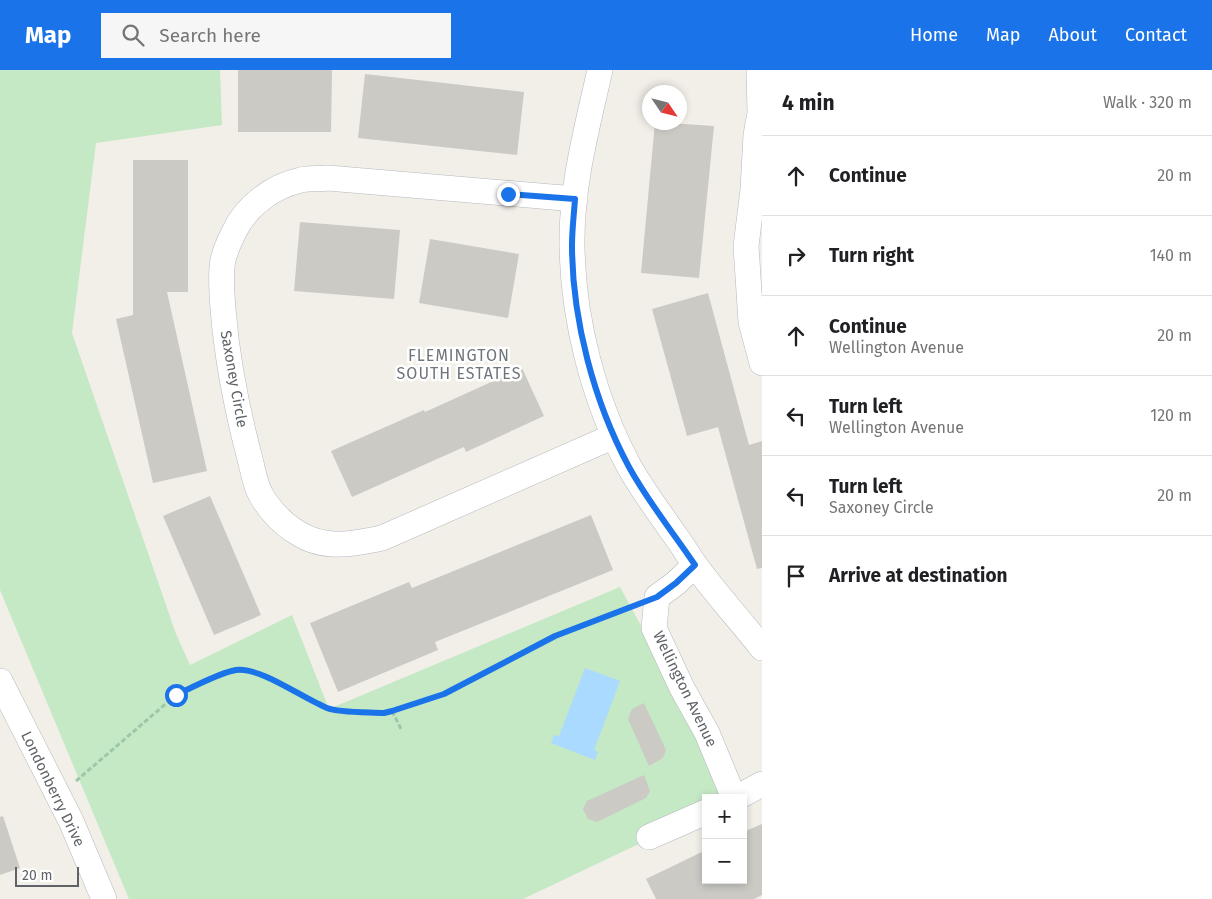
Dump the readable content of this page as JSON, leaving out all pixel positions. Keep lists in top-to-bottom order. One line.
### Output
{"streets":{"street":["Saxoney Circle","Wellington Avenue","Londonberry Drive"]},"districts":["FLEMINGTON SOUTH ESTATES"],"scale_bar":"20 m","north":"bottom right","page":{"header":"Map","search":"Search here","nav":["Home","Map","About","Contact"],"heading":["4 min","Walk · 320 m"],"list":[["Continue","20 m"],["Turn right","140 m"],["Continue","Wellington Avenue","20 m"],["Turn left","Wellington Avenue","120 m"],["Turn left","Saxoney Circle","20 m"],"Arrive at destination"],"map_buttons":["+","−"],"scale":"20 m"}}
